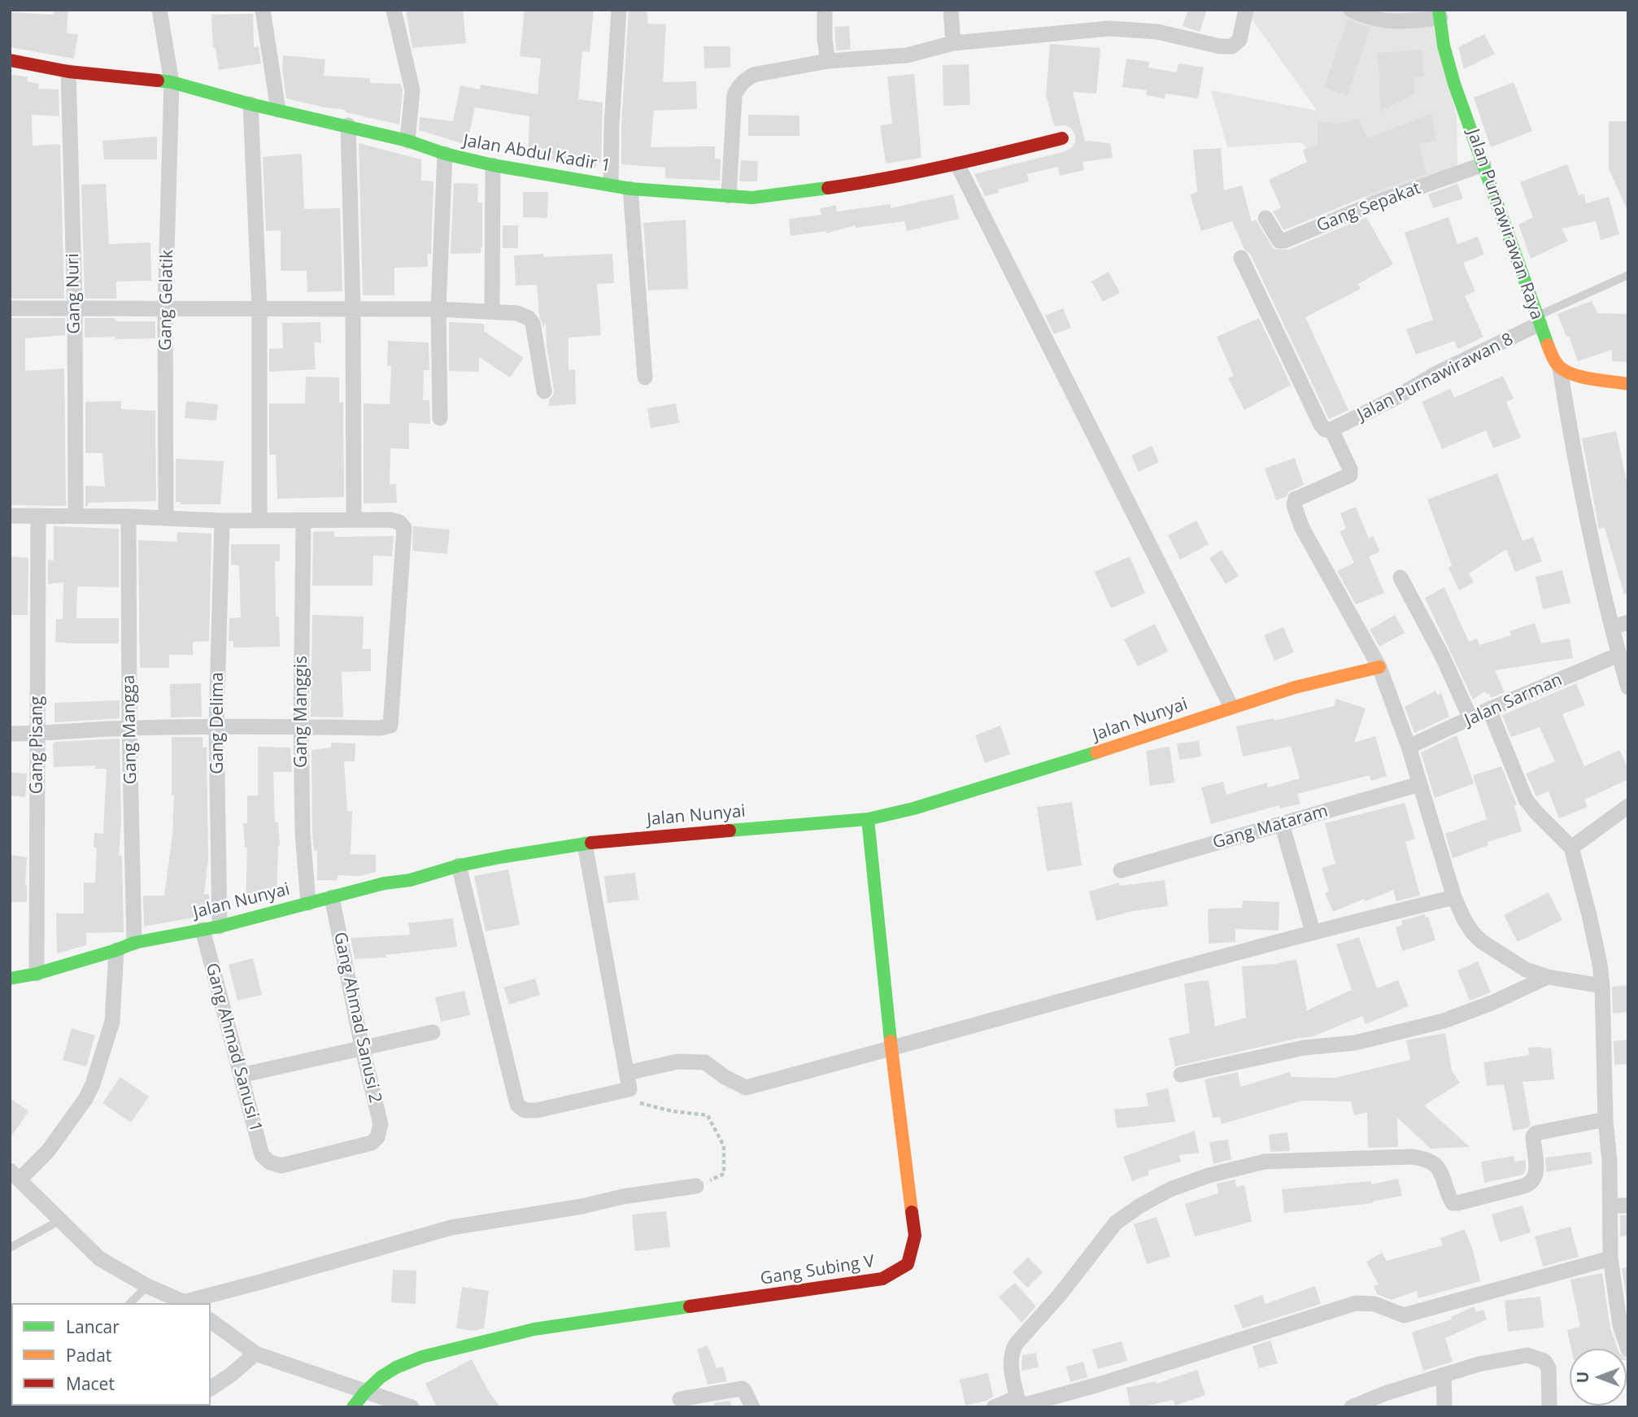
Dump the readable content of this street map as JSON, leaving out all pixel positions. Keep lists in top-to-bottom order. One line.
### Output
{"streets":{"street":["Jalan Abdul Kadir 1","Gang Sepakat","Jalan Purnawirawan Raya","Gang Nuri","Gang Gelatik","Jalan Purnawirawan 8","Jalan Sarman","Gang Manggis","Jalan Nunyai","Gang Delima","Gang Mangga","Gang Pisang","Gang Mataram","Gang Ahmad Sanusi 2","Gang Ahmad Sanusi 1","Gang Subing V"]},"crossings":[["Jalan Abdul Kadir 1","Gang Nuri"],["Jalan Abdul Kadir 1","Gang Gelatik"],["Gang Sepakat","Jalan Purnawirawan Raya"],["Jalan Purnawirawan Raya","Jalan Purnawirawan 8"],["Gang Manggis","Jalan Nunyai"],["Jalan Nunyai","Gang Delima"],["Jalan Nunyai","Gang Mangga"],["Jalan Nunyai","Gang Pisang"],["Jalan Nunyai","Gang Ahmad Sanusi 2"],["Jalan Nunyai","Gang Ahmad Sanusi 1"],["Jalan Nunyai","Gang Subing V"],["Gang Ahmad Sanusi 2","Gang Ahmad Sanusi 1"]],"legend":["Lancar","Padat","Macet"],"north":"left"}
